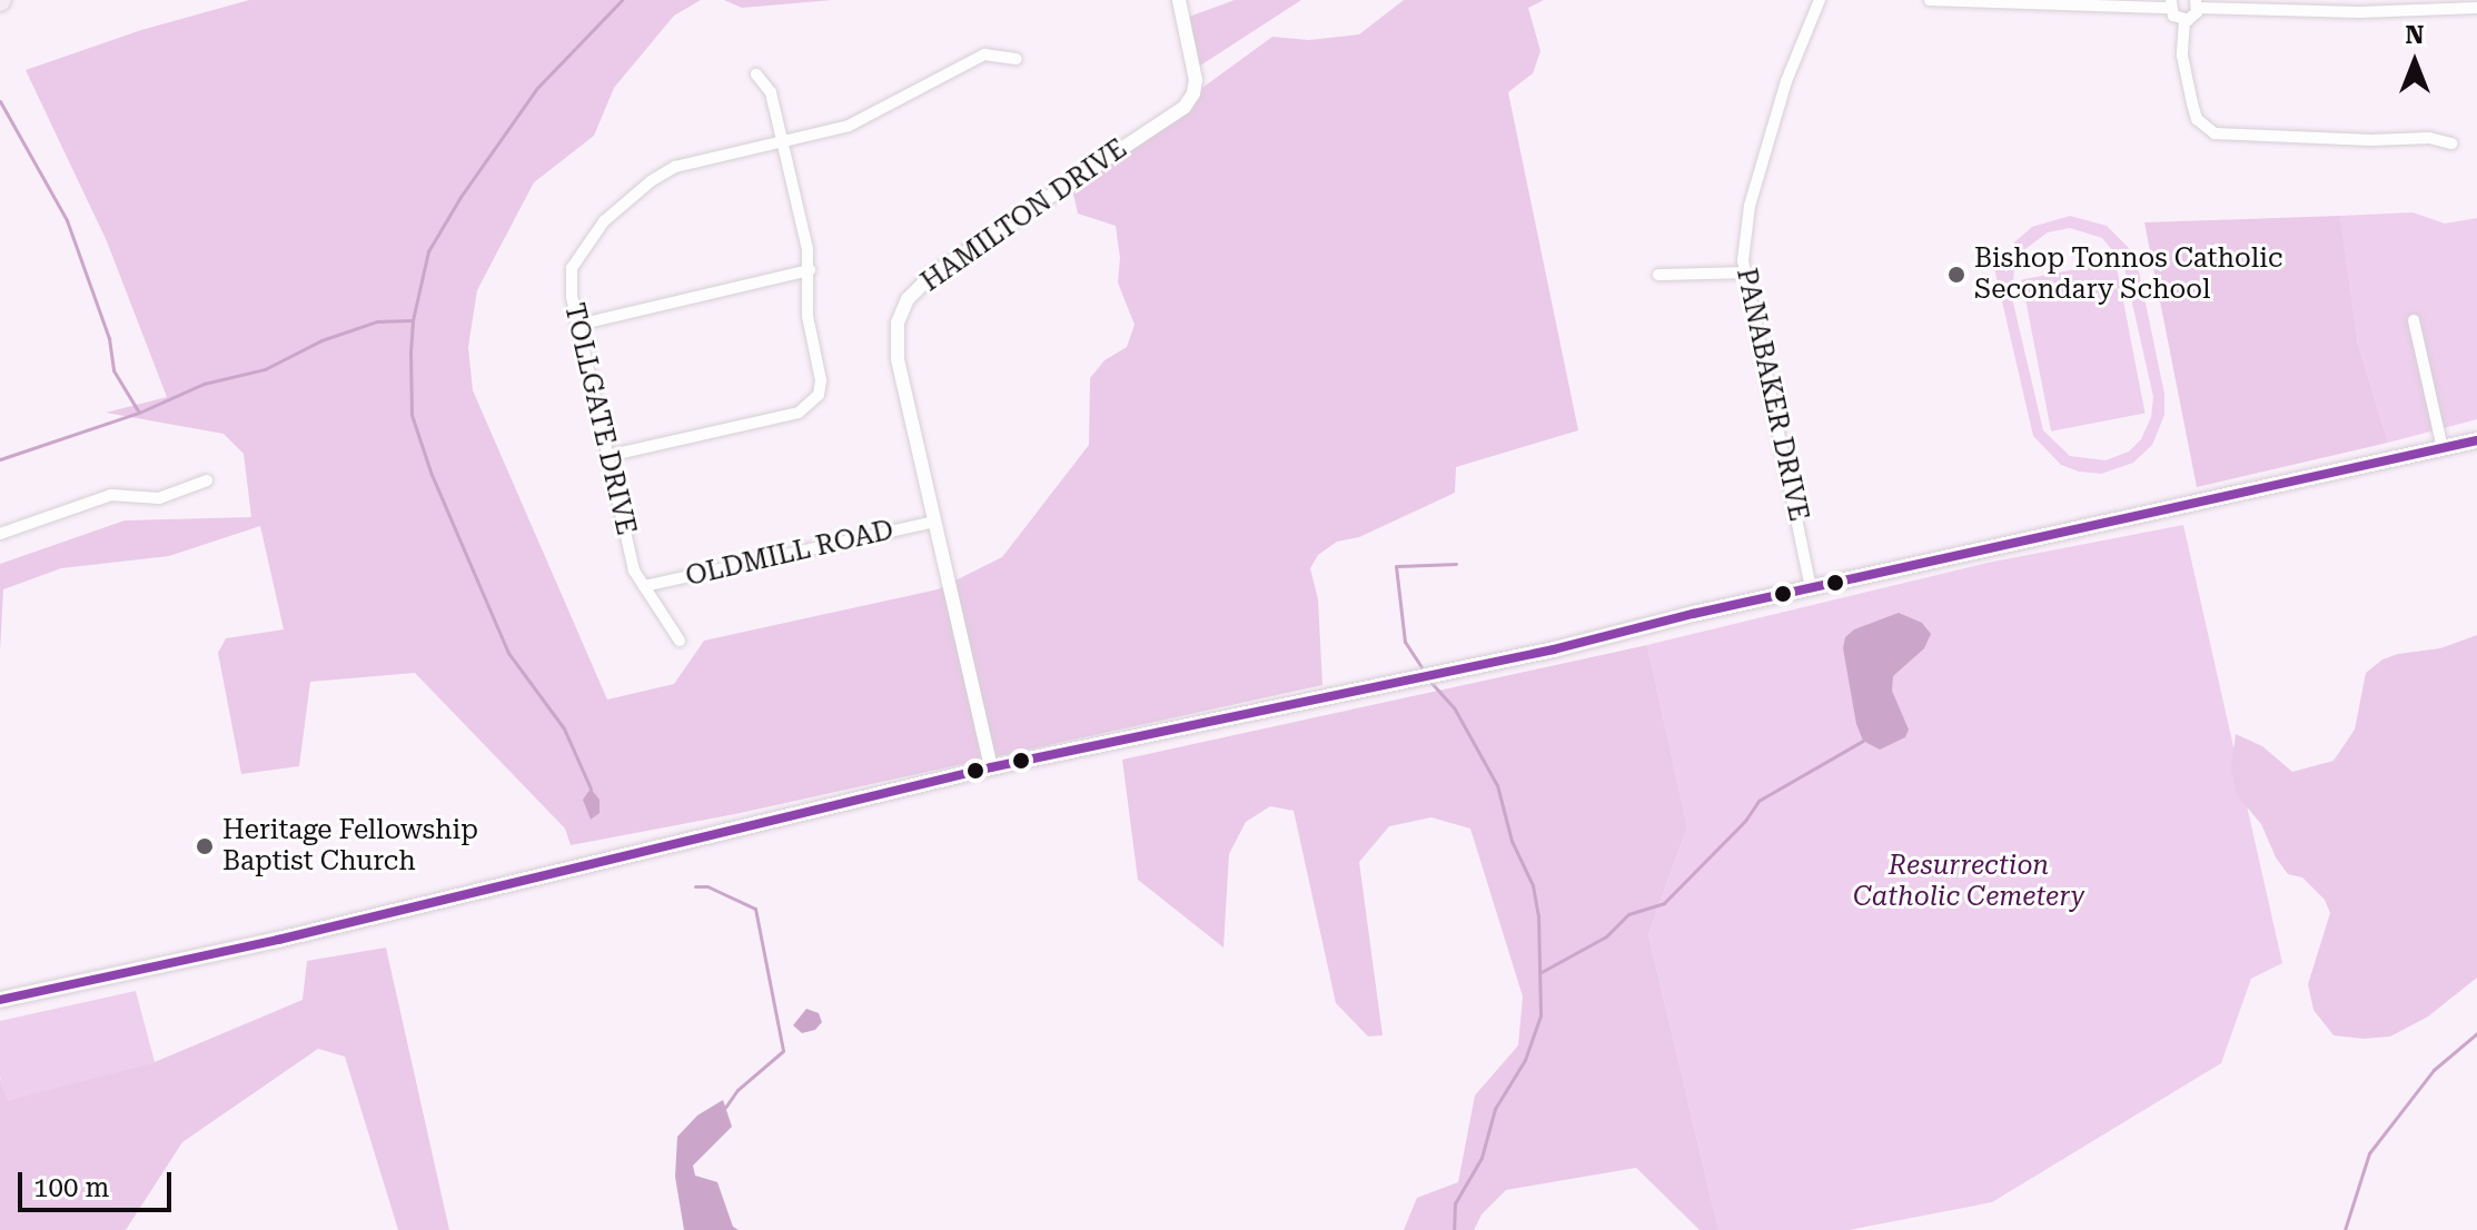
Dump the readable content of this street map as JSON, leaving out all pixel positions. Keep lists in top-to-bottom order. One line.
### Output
{"streets":{"street":["HAMILTON DRIVE","PANABAKER DRIVE","TOLLGATE DRIVE","OLDMILL ROAD"]},"crossings":[["HAMILTON DRIVE","OLDMILL ROAD"],["TOLLGATE DRIVE","OLDMILL ROAD"]],"parks":["Resurrection Catholic Cemetery"],"places":["Bishop Tonnos Catholic Secondary School","Heritage Fellowship Baptist Church"],"scale_bar":"100 m","north":"top"}
